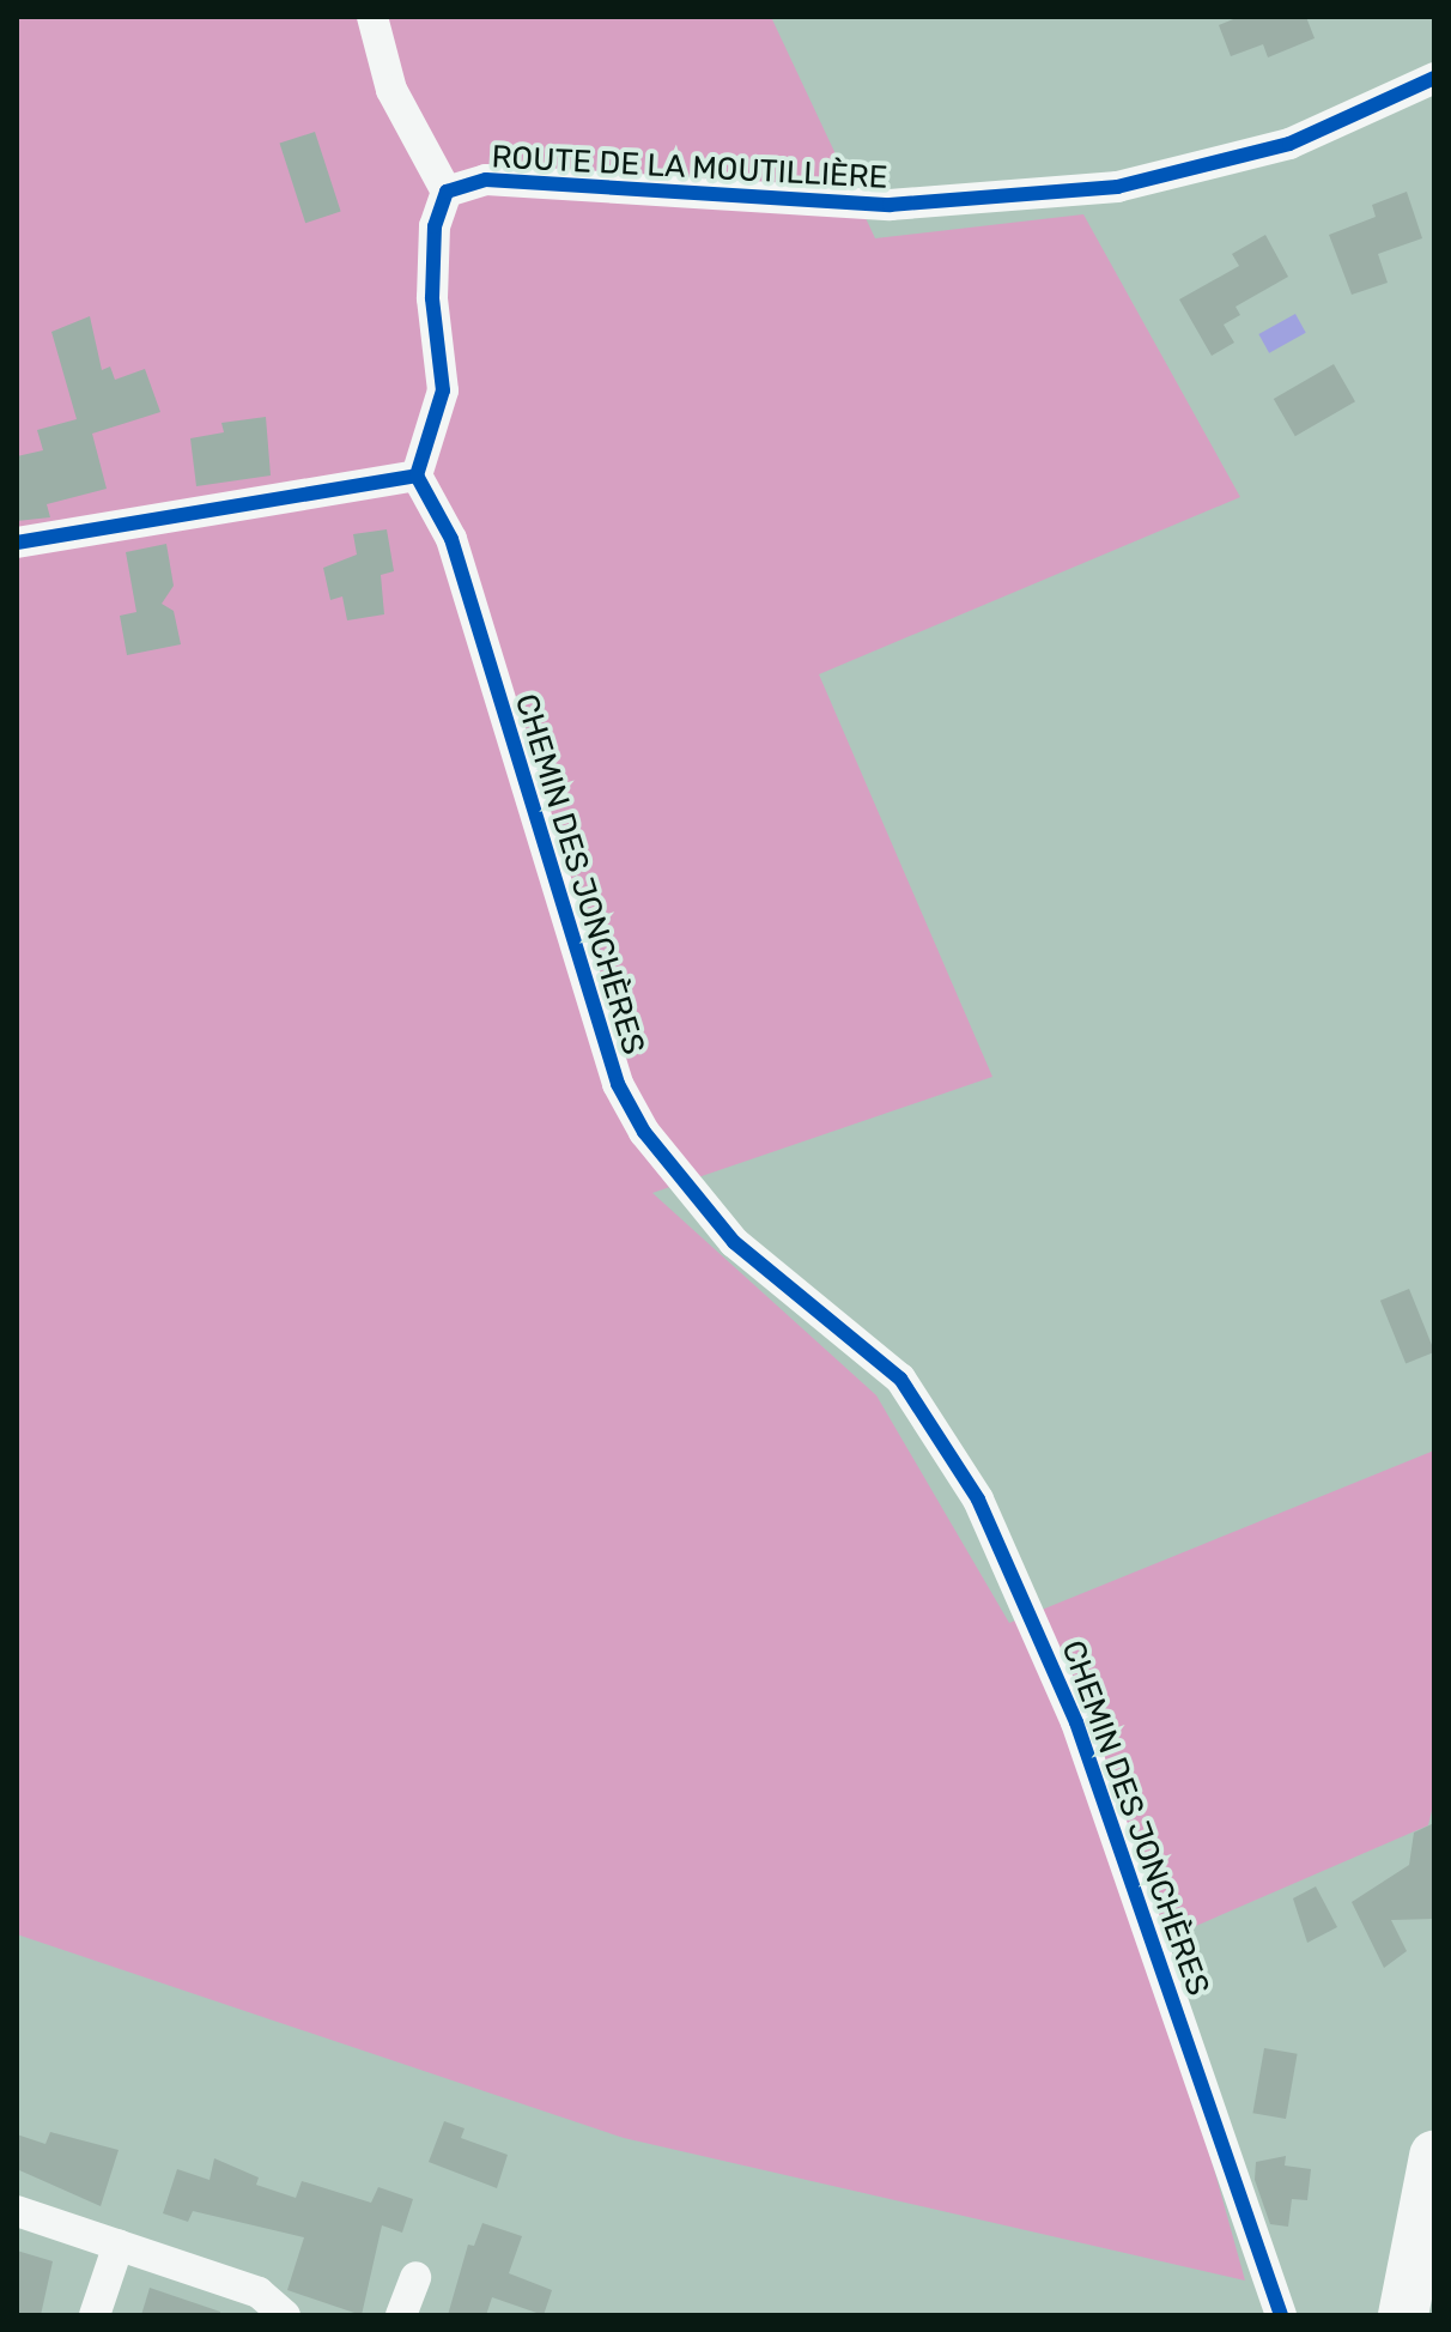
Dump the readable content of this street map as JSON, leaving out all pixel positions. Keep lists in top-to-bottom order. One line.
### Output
{"streets":{"street":["ROUTE DE LA MOUTILLIÈRE","CHEMIN DES JONCHÈRES"]}}
